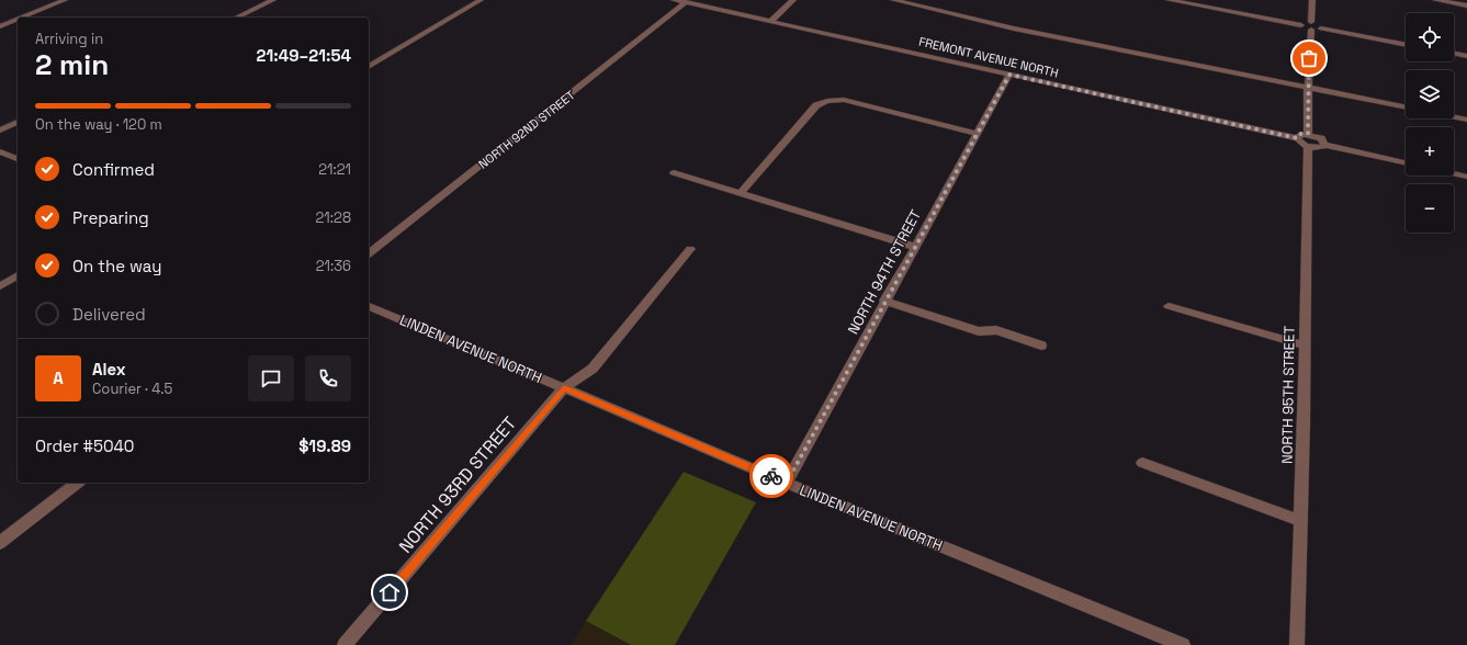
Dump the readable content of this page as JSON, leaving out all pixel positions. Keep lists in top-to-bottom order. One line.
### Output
{"streets":{"street":["FREMONT AVENUE NORTH","NORTH 92ND STREET","NORTH 94TH STREET","LINDEN AVENUE NORTH","NORTH 95TH STREET","NORTH 93RD STREET"]},"crossings":[["FREMONT AVENUE NORTH","NORTH 92ND STREET"],["FREMONT AVENUE NORTH","NORTH 94TH STREET"],["FREMONT AVENUE NORTH","NORTH 95TH STREET"],["NORTH 94TH STREET","LINDEN AVENUE NORTH"],["LINDEN AVENUE NORTH","NORTH 93RD STREET"]],"page":{"map_buttons":["+","−"],"heading":["2 min","Arriving in","21:49–21:54"],"panel":["Alex","Courier · 4.5","Order #5040","$19.89"],"bar":"On the way · 120 m","list":[["Confirmed","21:21"],["Preparing","21:28"],["On the way","21:36"],"Delivered"],"round":"A"}}
